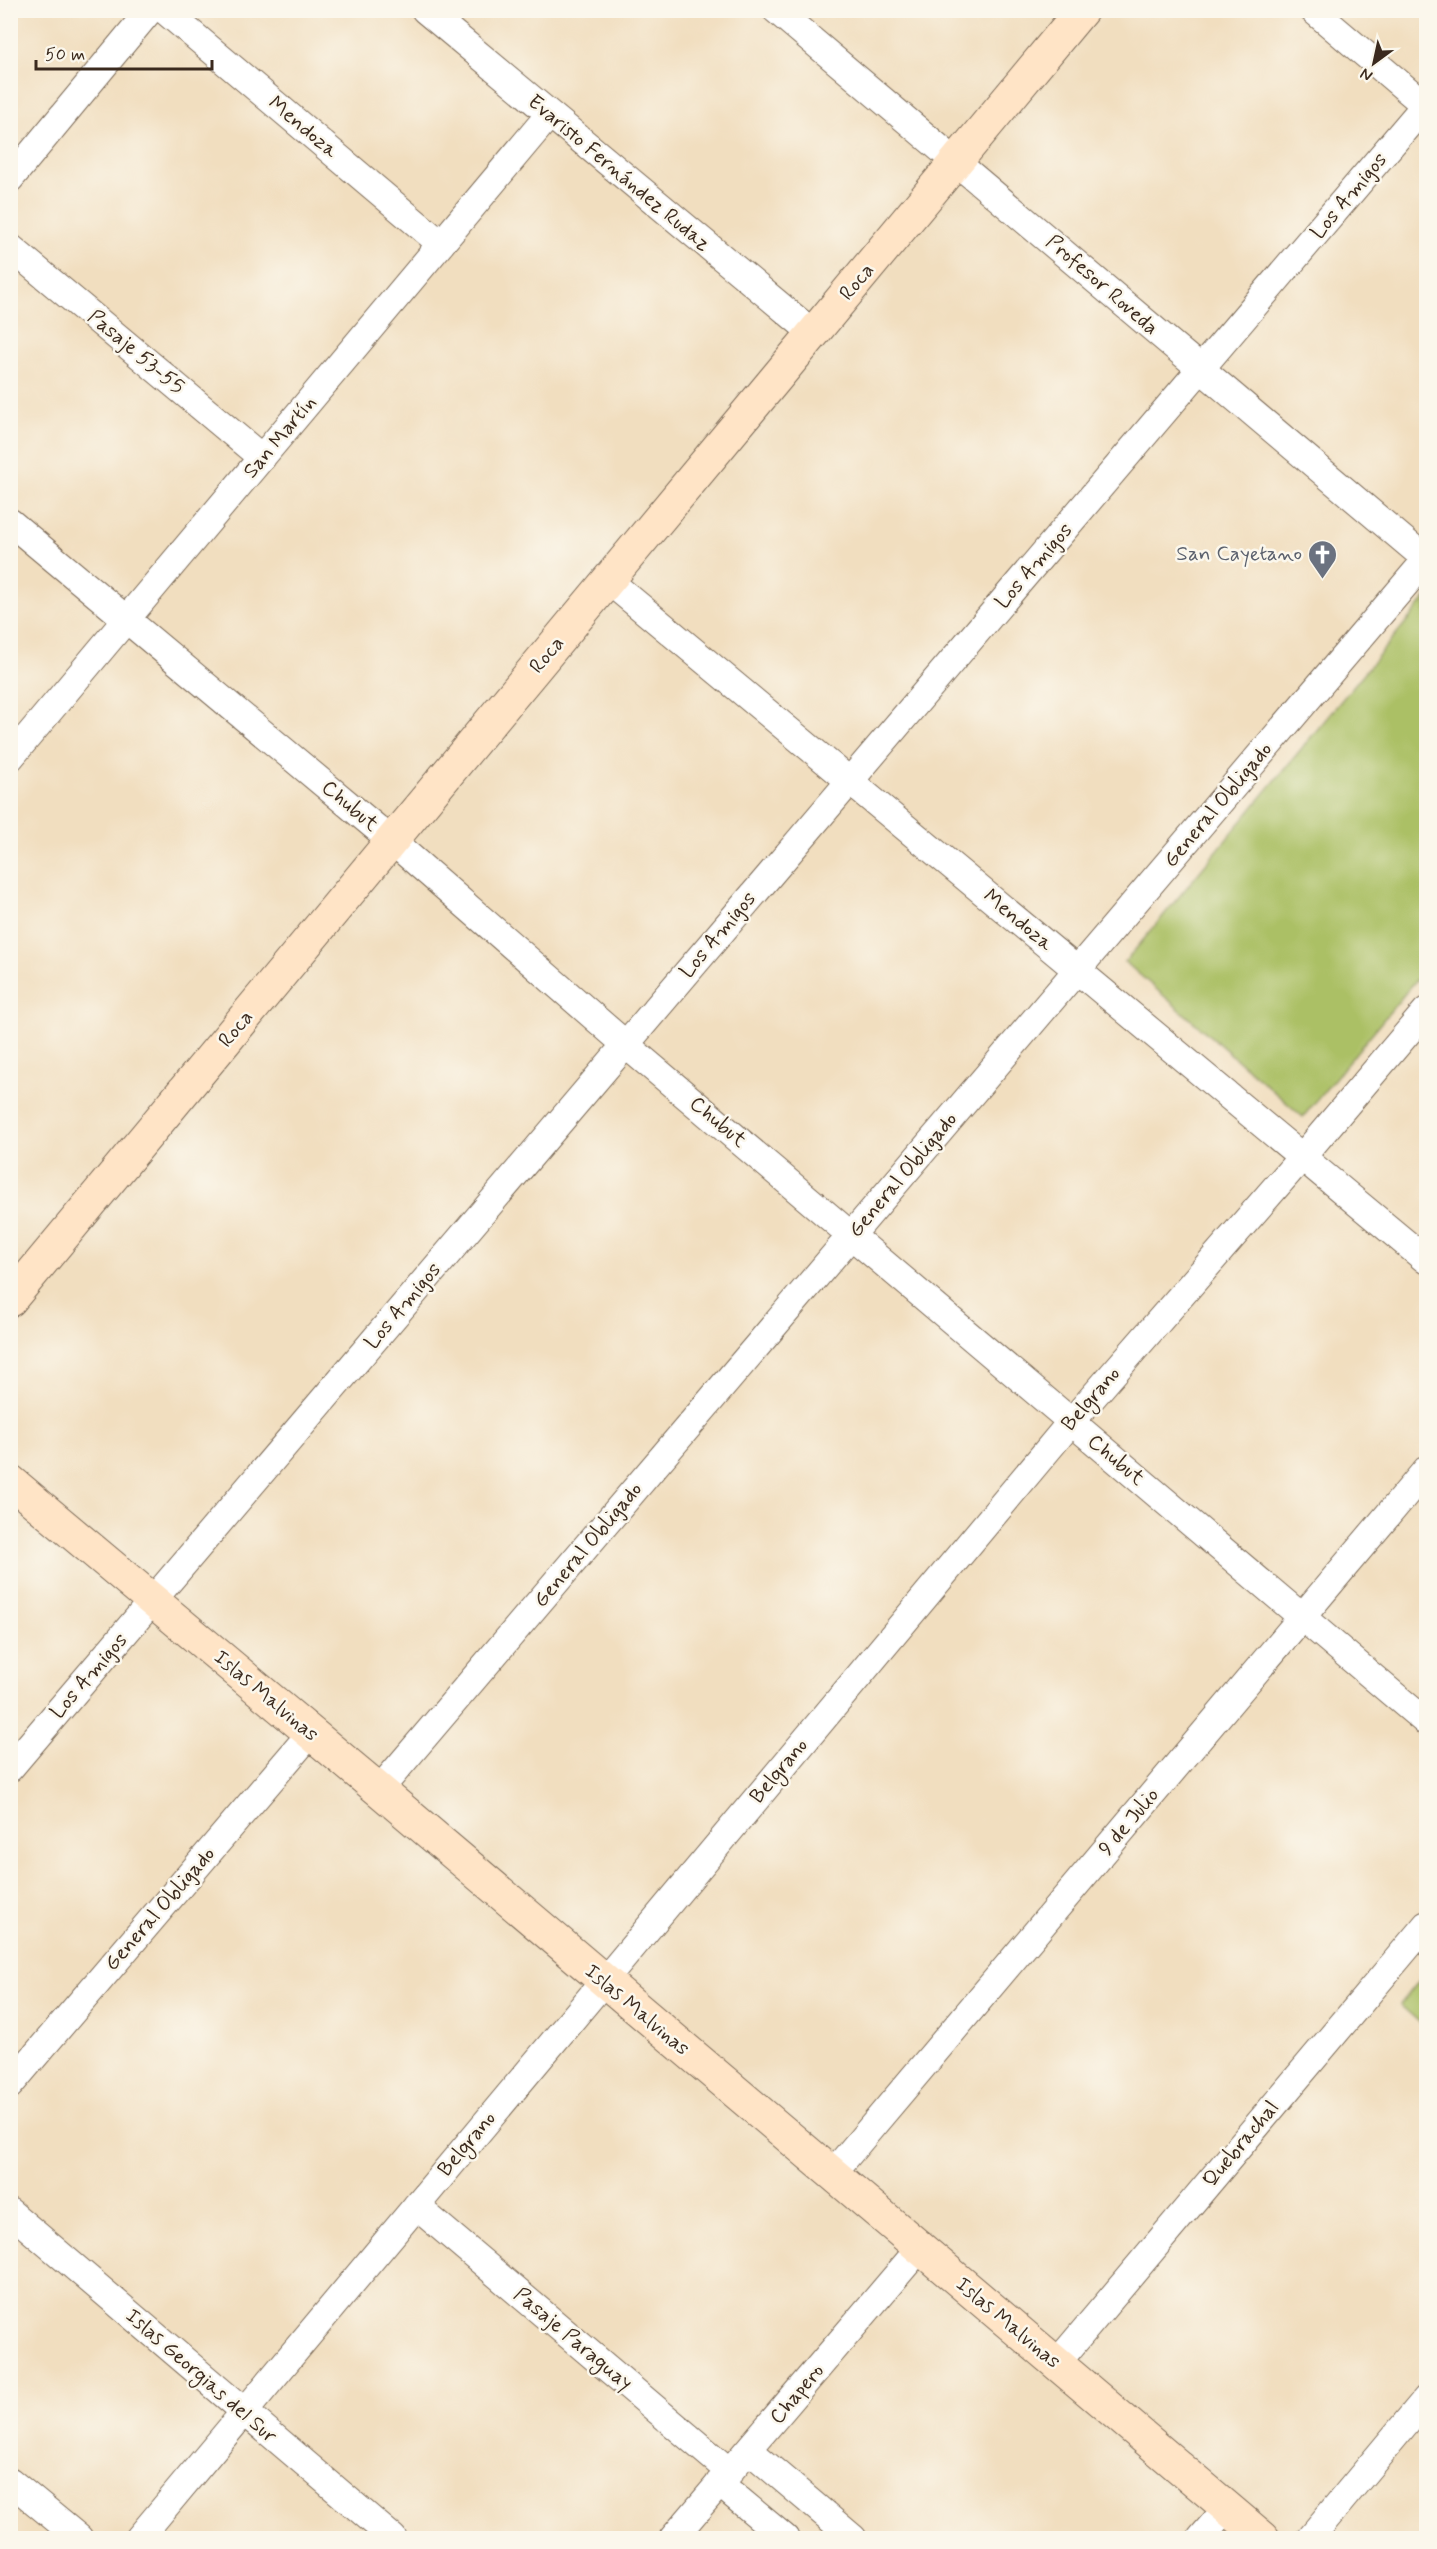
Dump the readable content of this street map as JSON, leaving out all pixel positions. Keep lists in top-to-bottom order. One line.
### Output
{"streets":{"street":["Mendoza","Evaristo Fernández Rudaz","Los Amigos","Roca","Profesor Roveda","Pasaje 53-55","San Martín","General Obligado","Chubut","Belgrano","Islas Malvinas","9 de Julio","Quebrachal","Pasaje Paraguay","Islas Georgias del Sur","Chapero"]},"crossings":[["Mendoza","Los Amigos"],["Mendoza","Roca"],["Mendoza","San Martín"],["Mendoza","General Obligado"],["Mendoza","Belgrano"],["Evaristo Fernández Rudaz","Roca"],["Evaristo Fernández Rudaz","San Martín"],["Los Amigos","Profesor Roveda"],["Los Amigos","Chubut"],["Los Amigos","Islas Malvinas"],["Roca","Profesor Roveda"],["Roca","Chubut"],["Profesor Roveda","General Obligado"],["Pasaje 53-55","San Martín"],["San Martín","Chubut"],["General Obligado","Chubut"],["General Obligado","Islas Malvinas"],["Chubut","Belgrano"],["Chubut","9 de Julio"],["Belgrano","Islas Malvinas"],["Belgrano","Pasaje Paraguay"],["Belgrano","Islas Georgias del Sur"],["Islas Malvinas","9 de Julio"],["Islas Malvinas","Quebrachal"],["Islas Malvinas","Chapero"],["Pasaje Paraguay","Chapero"]],"places":{"church":["San Cayetano"]},"scale_bar":"50 m","north":"bottom left"}
